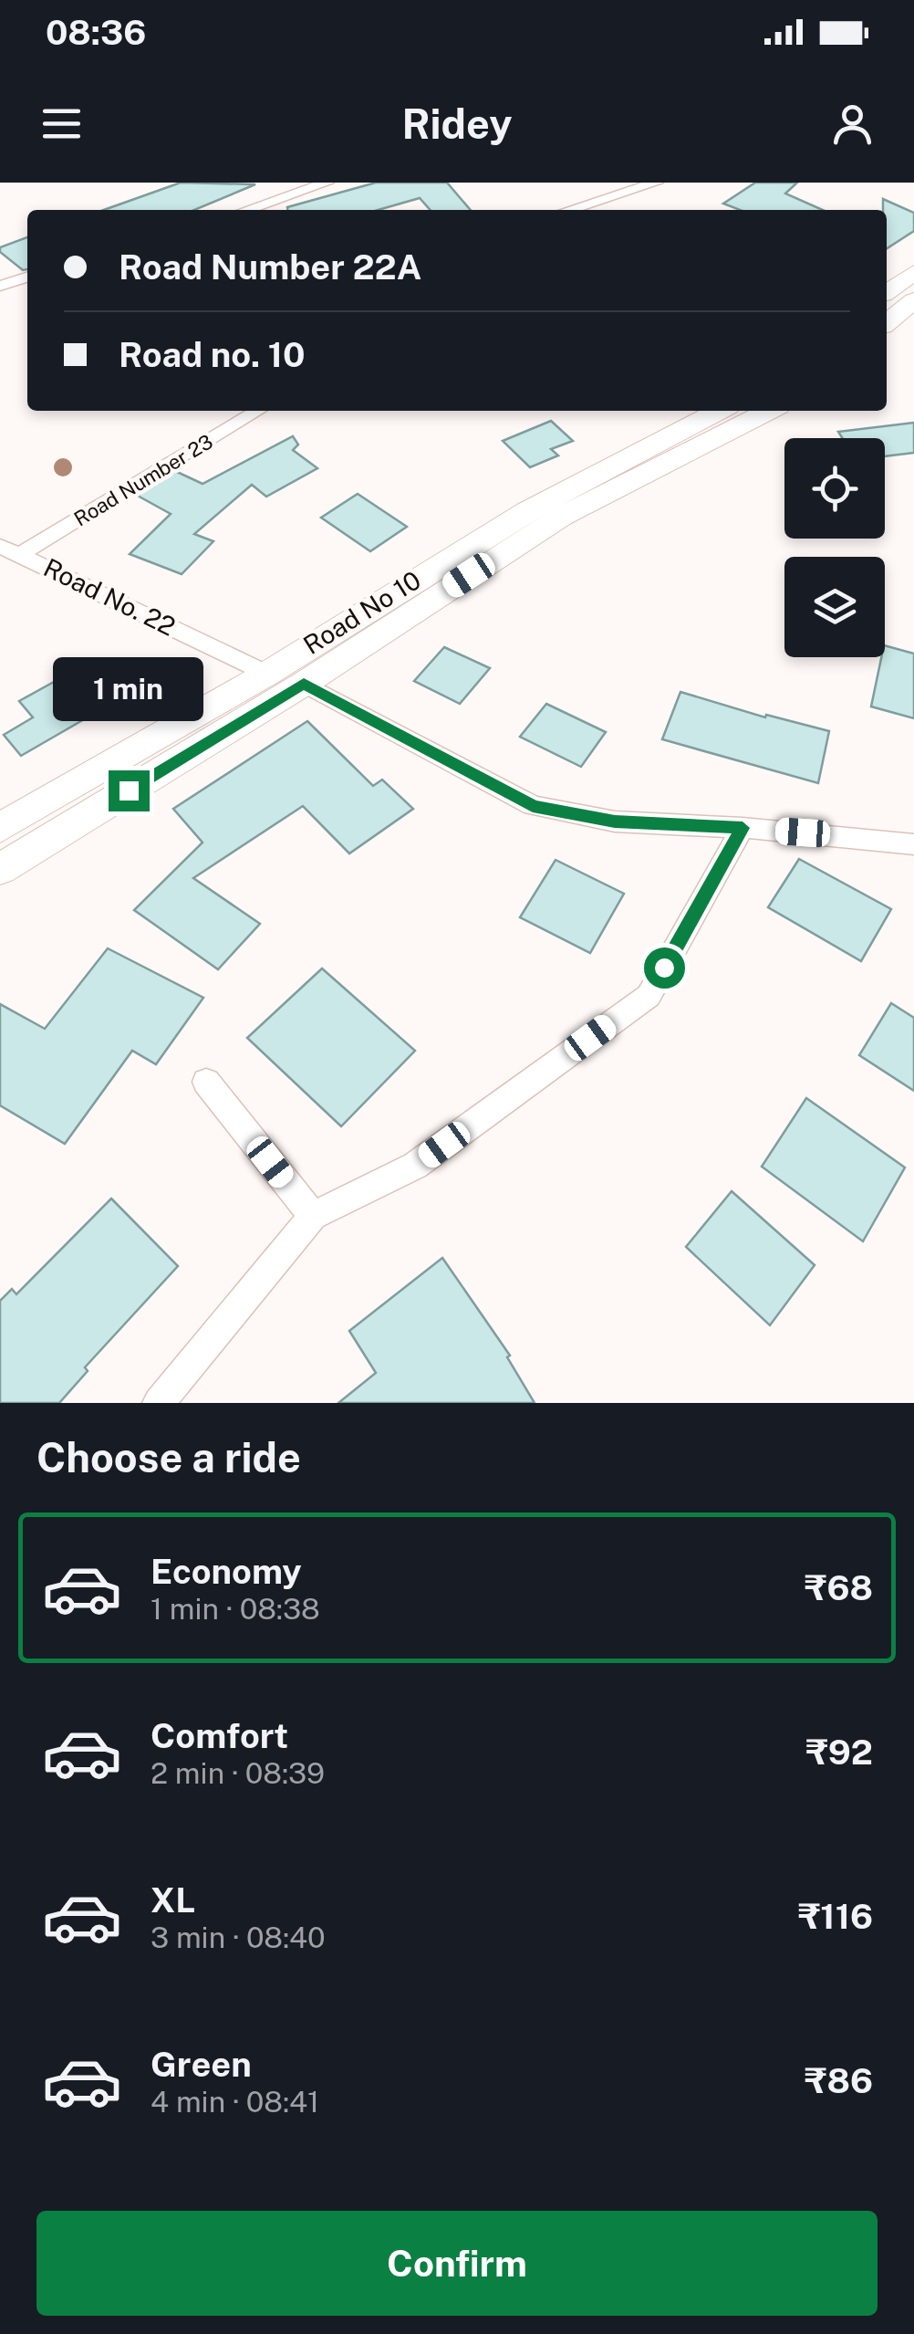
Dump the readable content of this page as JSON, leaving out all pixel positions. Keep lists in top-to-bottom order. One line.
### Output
{"streets":{"main road":["Road No 10"],"street":["Road Number 23","Road No. 22"]},"crossings":[["Road Number 23","Road No. 22"],["Road No. 22","Road No 10"]],"page":{"status":"08:36","header":"Ridey","banner":["Road Number 22A","Road no. 10"],"bubble":"1 min","heading":"Choose a ride","list":[{"name":"Economy","note":"1 min · 08:38","value":"₹68"},{"name":"Comfort","note":"2 min · 08:39","value":"₹92"},{"name":"XL","note":"3 min · 08:40","value":"₹116"},{"name":"Green","note":"4 min · 08:41","value":"₹86"}],"buttons":"Confirm"}}
